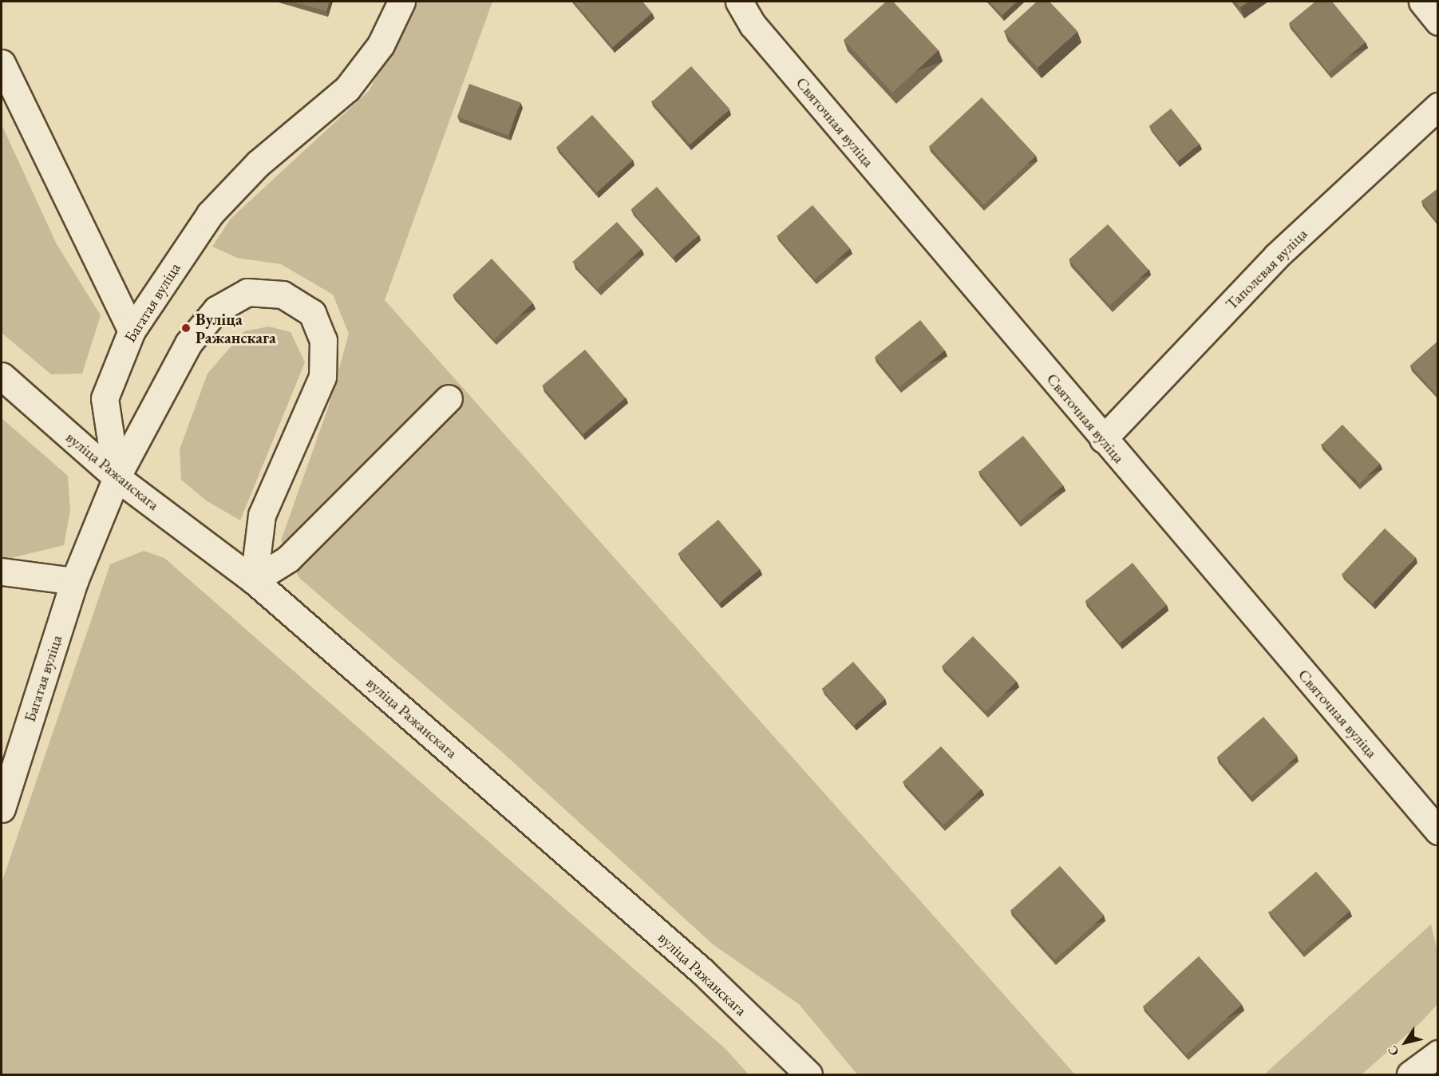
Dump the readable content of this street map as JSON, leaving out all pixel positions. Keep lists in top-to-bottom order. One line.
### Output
{"streets":{"street":["Святочная вуліца","Таполевая вуліца","Багатая вуліца","вуліца Ражанскага"]},"crossings":[["Святочная вуліца","Таполевая вуліца"],["Багатая вуліца","вуліца Ражанскага"]],"places":["Вуліца Ражанскага"],"north":"bottom left"}
